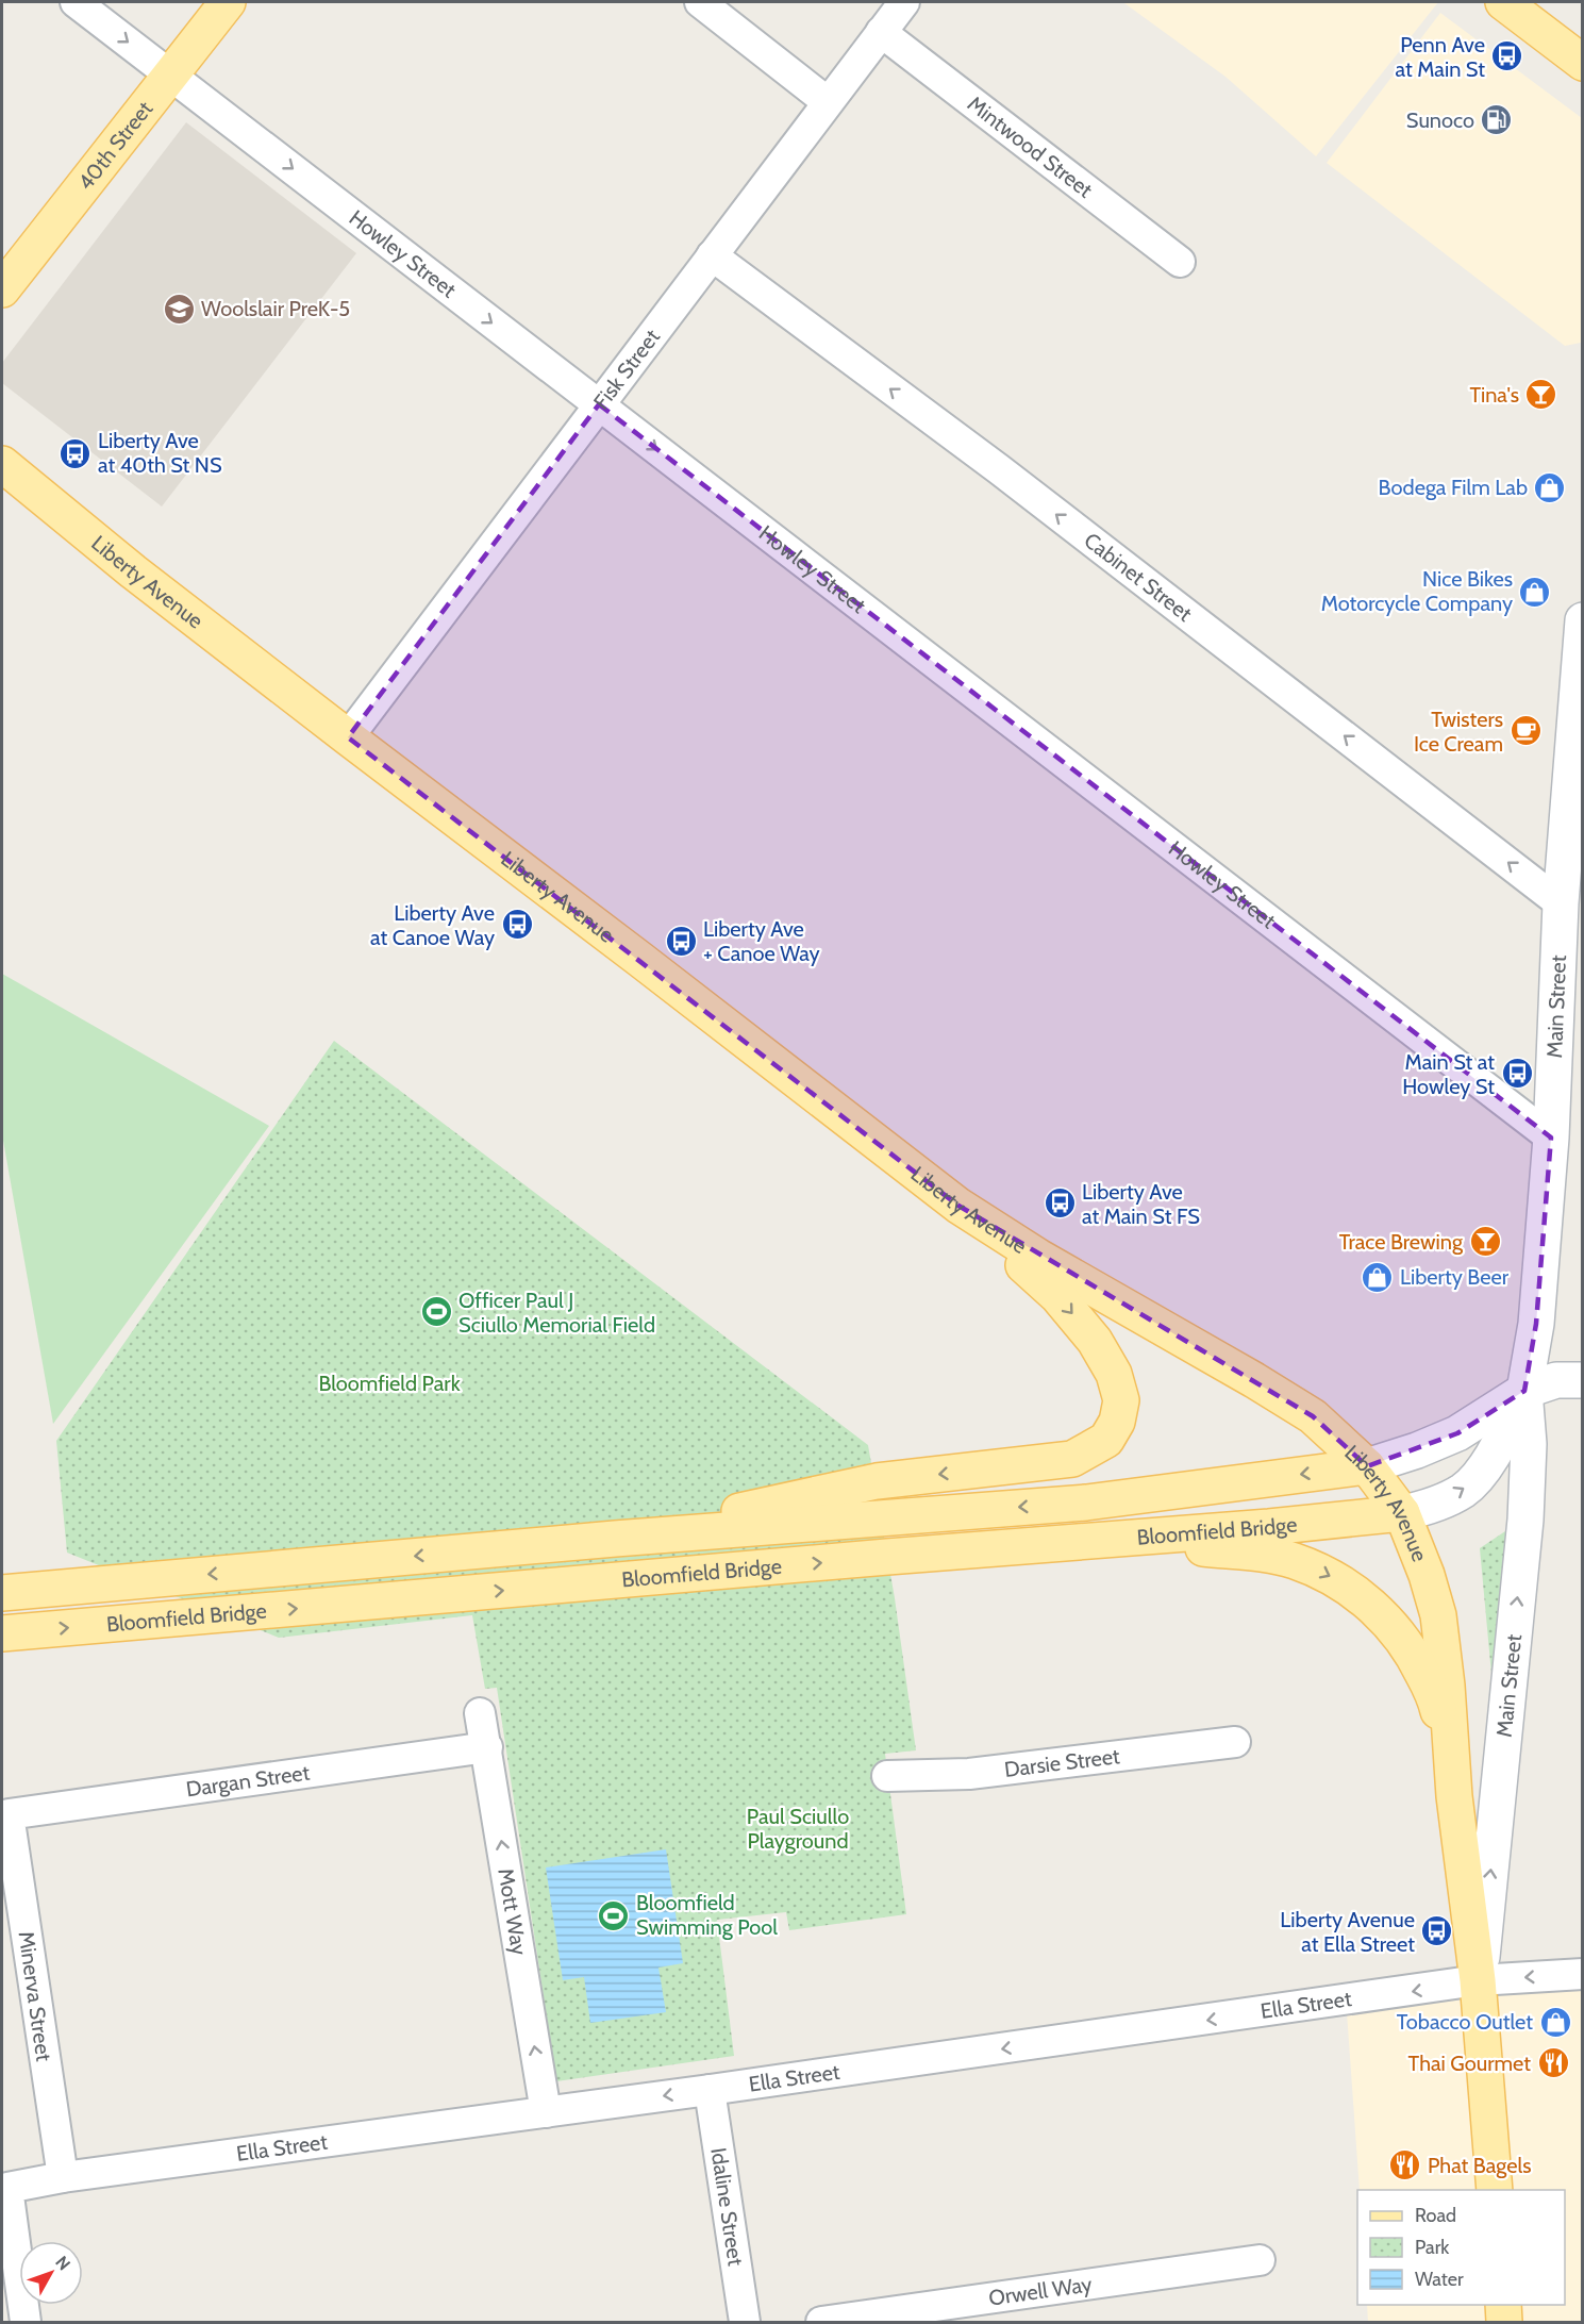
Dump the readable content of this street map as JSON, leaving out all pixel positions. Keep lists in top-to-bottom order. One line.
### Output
{"streets":{"main road":["40th Street","Liberty Avenue","Main Street","Bloomfield Bridge"],"street":["Mintwood Street","Howley Street","Fisk Street","Cabinet Street","Darsie Street","Dargan Street","Mott Way","Minerva Street","Ella Street","Idaline Street","Orwell Way"]},"crossings":[["40th Street","Howley Street"],["Mintwood Street","Fisk Street"],["Howley Street","Fisk Street"],["Howley Street","Main Street"],["Fisk Street","Cabinet Street"],["Fisk Street","Liberty Avenue"],["Cabinet Street","Main Street"],["Liberty Avenue","Main Street"],["Liberty Avenue","Bloomfield Bridge"],["Liberty Avenue","Ella Street"],["Main Street","Bloomfield Bridge"],["Main Street","Ella Street"],["Dargan Street","Mott Way"],["Dargan Street","Minerva Street"],["Mott Way","Ella Street"],["Minerva Street","Ella Street"],["Ella Street","Idaline Street"]],"one_way":["Howley Street","Cabinet Street","Main Street","Mott Way","Ella Street"],"parks":["Bloomfield Park","Paul Sciullo Playground"],"places":{"bus stop":["Penn Ave at Main St","Liberty Ave at 40th St NS","Liberty Ave at Canoe Way","Liberty Ave + Canoe Way","Main St at Howley St","Liberty Ave at Main St FS","Liberty Avenue at Ella Street"],"fuel station":["Sunoco"],"school or university":["Woolslair PreK-5"],"bar":["Tina's","Trace Brewing"],"shop":["Bodega Film Lab","Nice Bikes Motorcycle Company","Liberty Beer","Tobacco Outlet"],"cafe":["Twisters Ice Cream"],"sports":["Officer Paul J Sciullo Memorial Field","Bloomfield Swimming Pool"],"restaurant":["Thai Gourmet","Phat Bagels"]},"legend":["Road","Park","Water"],"north":"top right"}
